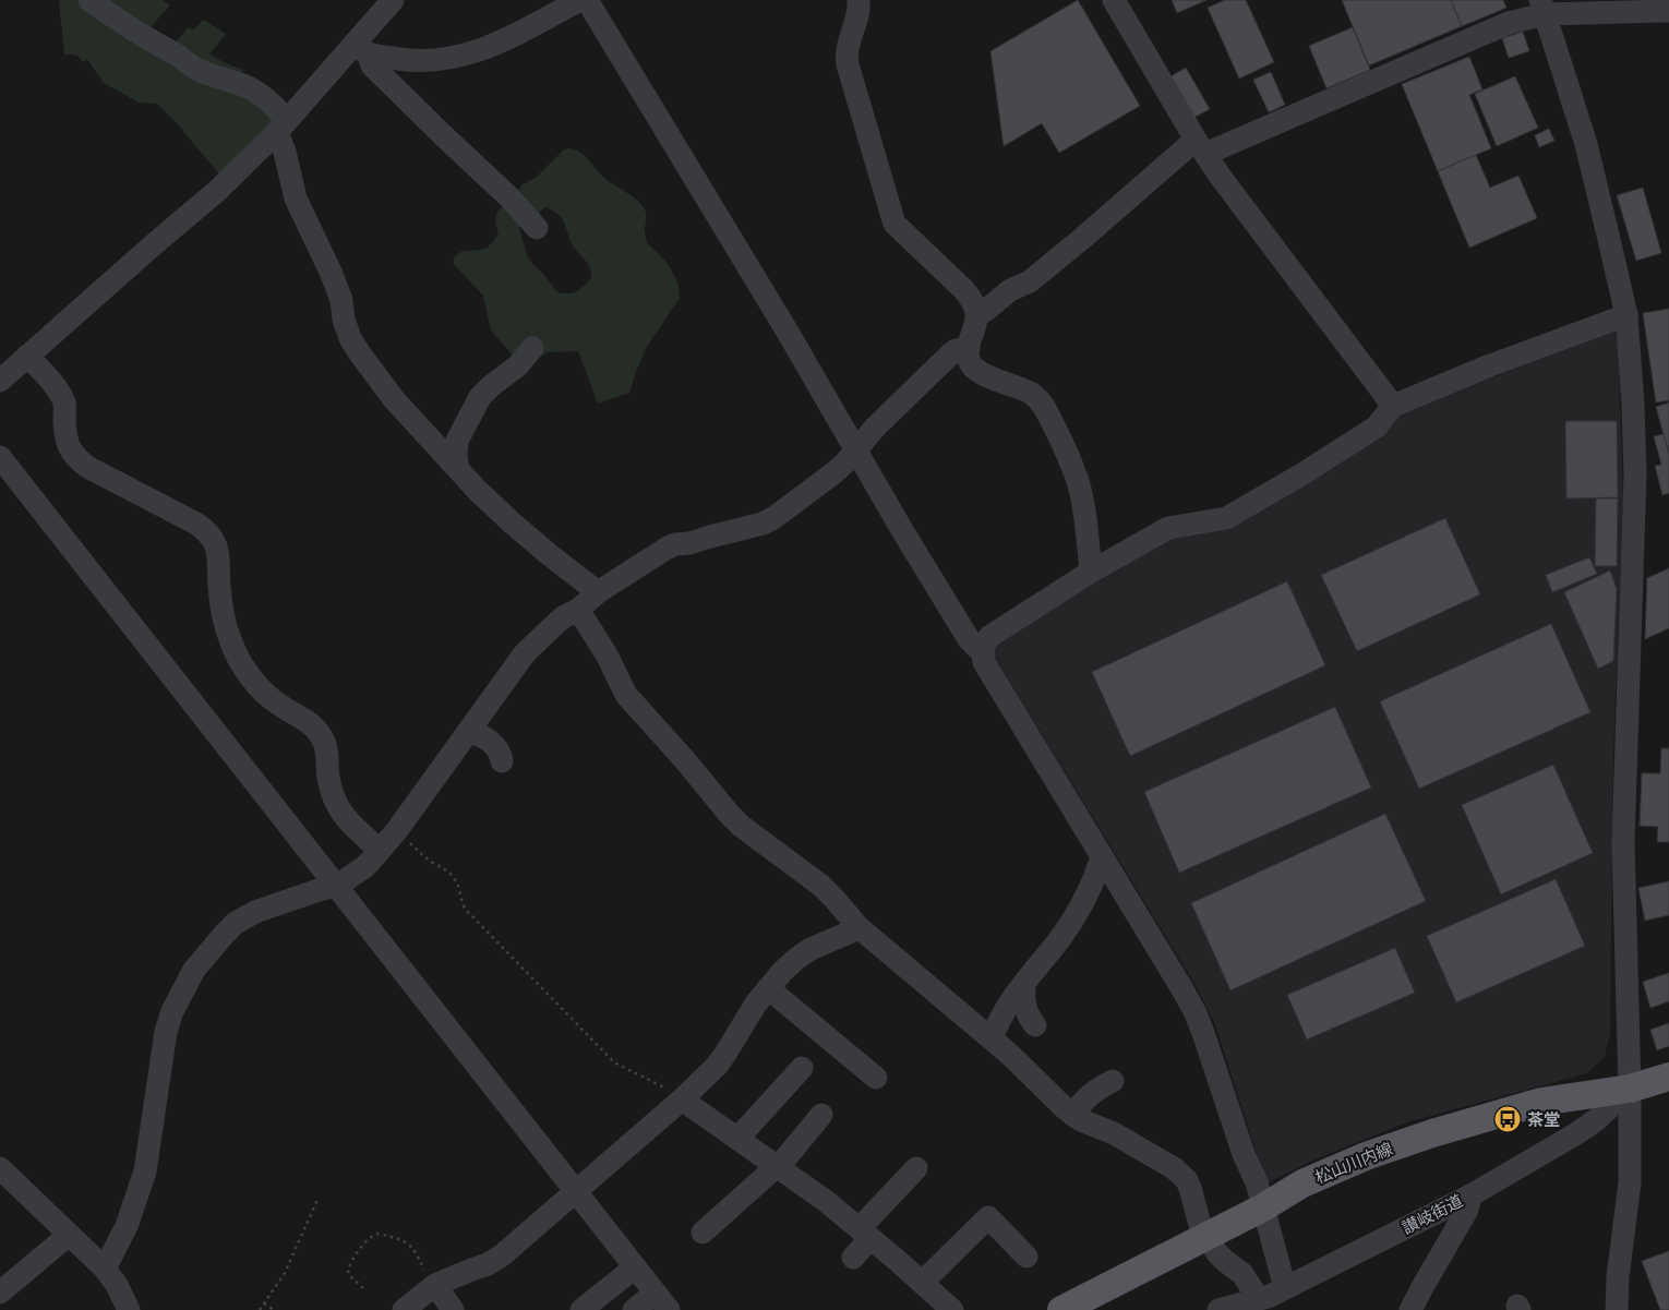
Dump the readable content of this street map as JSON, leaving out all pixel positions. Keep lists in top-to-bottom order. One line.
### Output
{"streets":{"main road":["松山川内線"],"street":["讃岐街道"]},"crossings":[["松山川内線","讃岐街道"]],"places":{"bus stop":["茶堂"]}}
